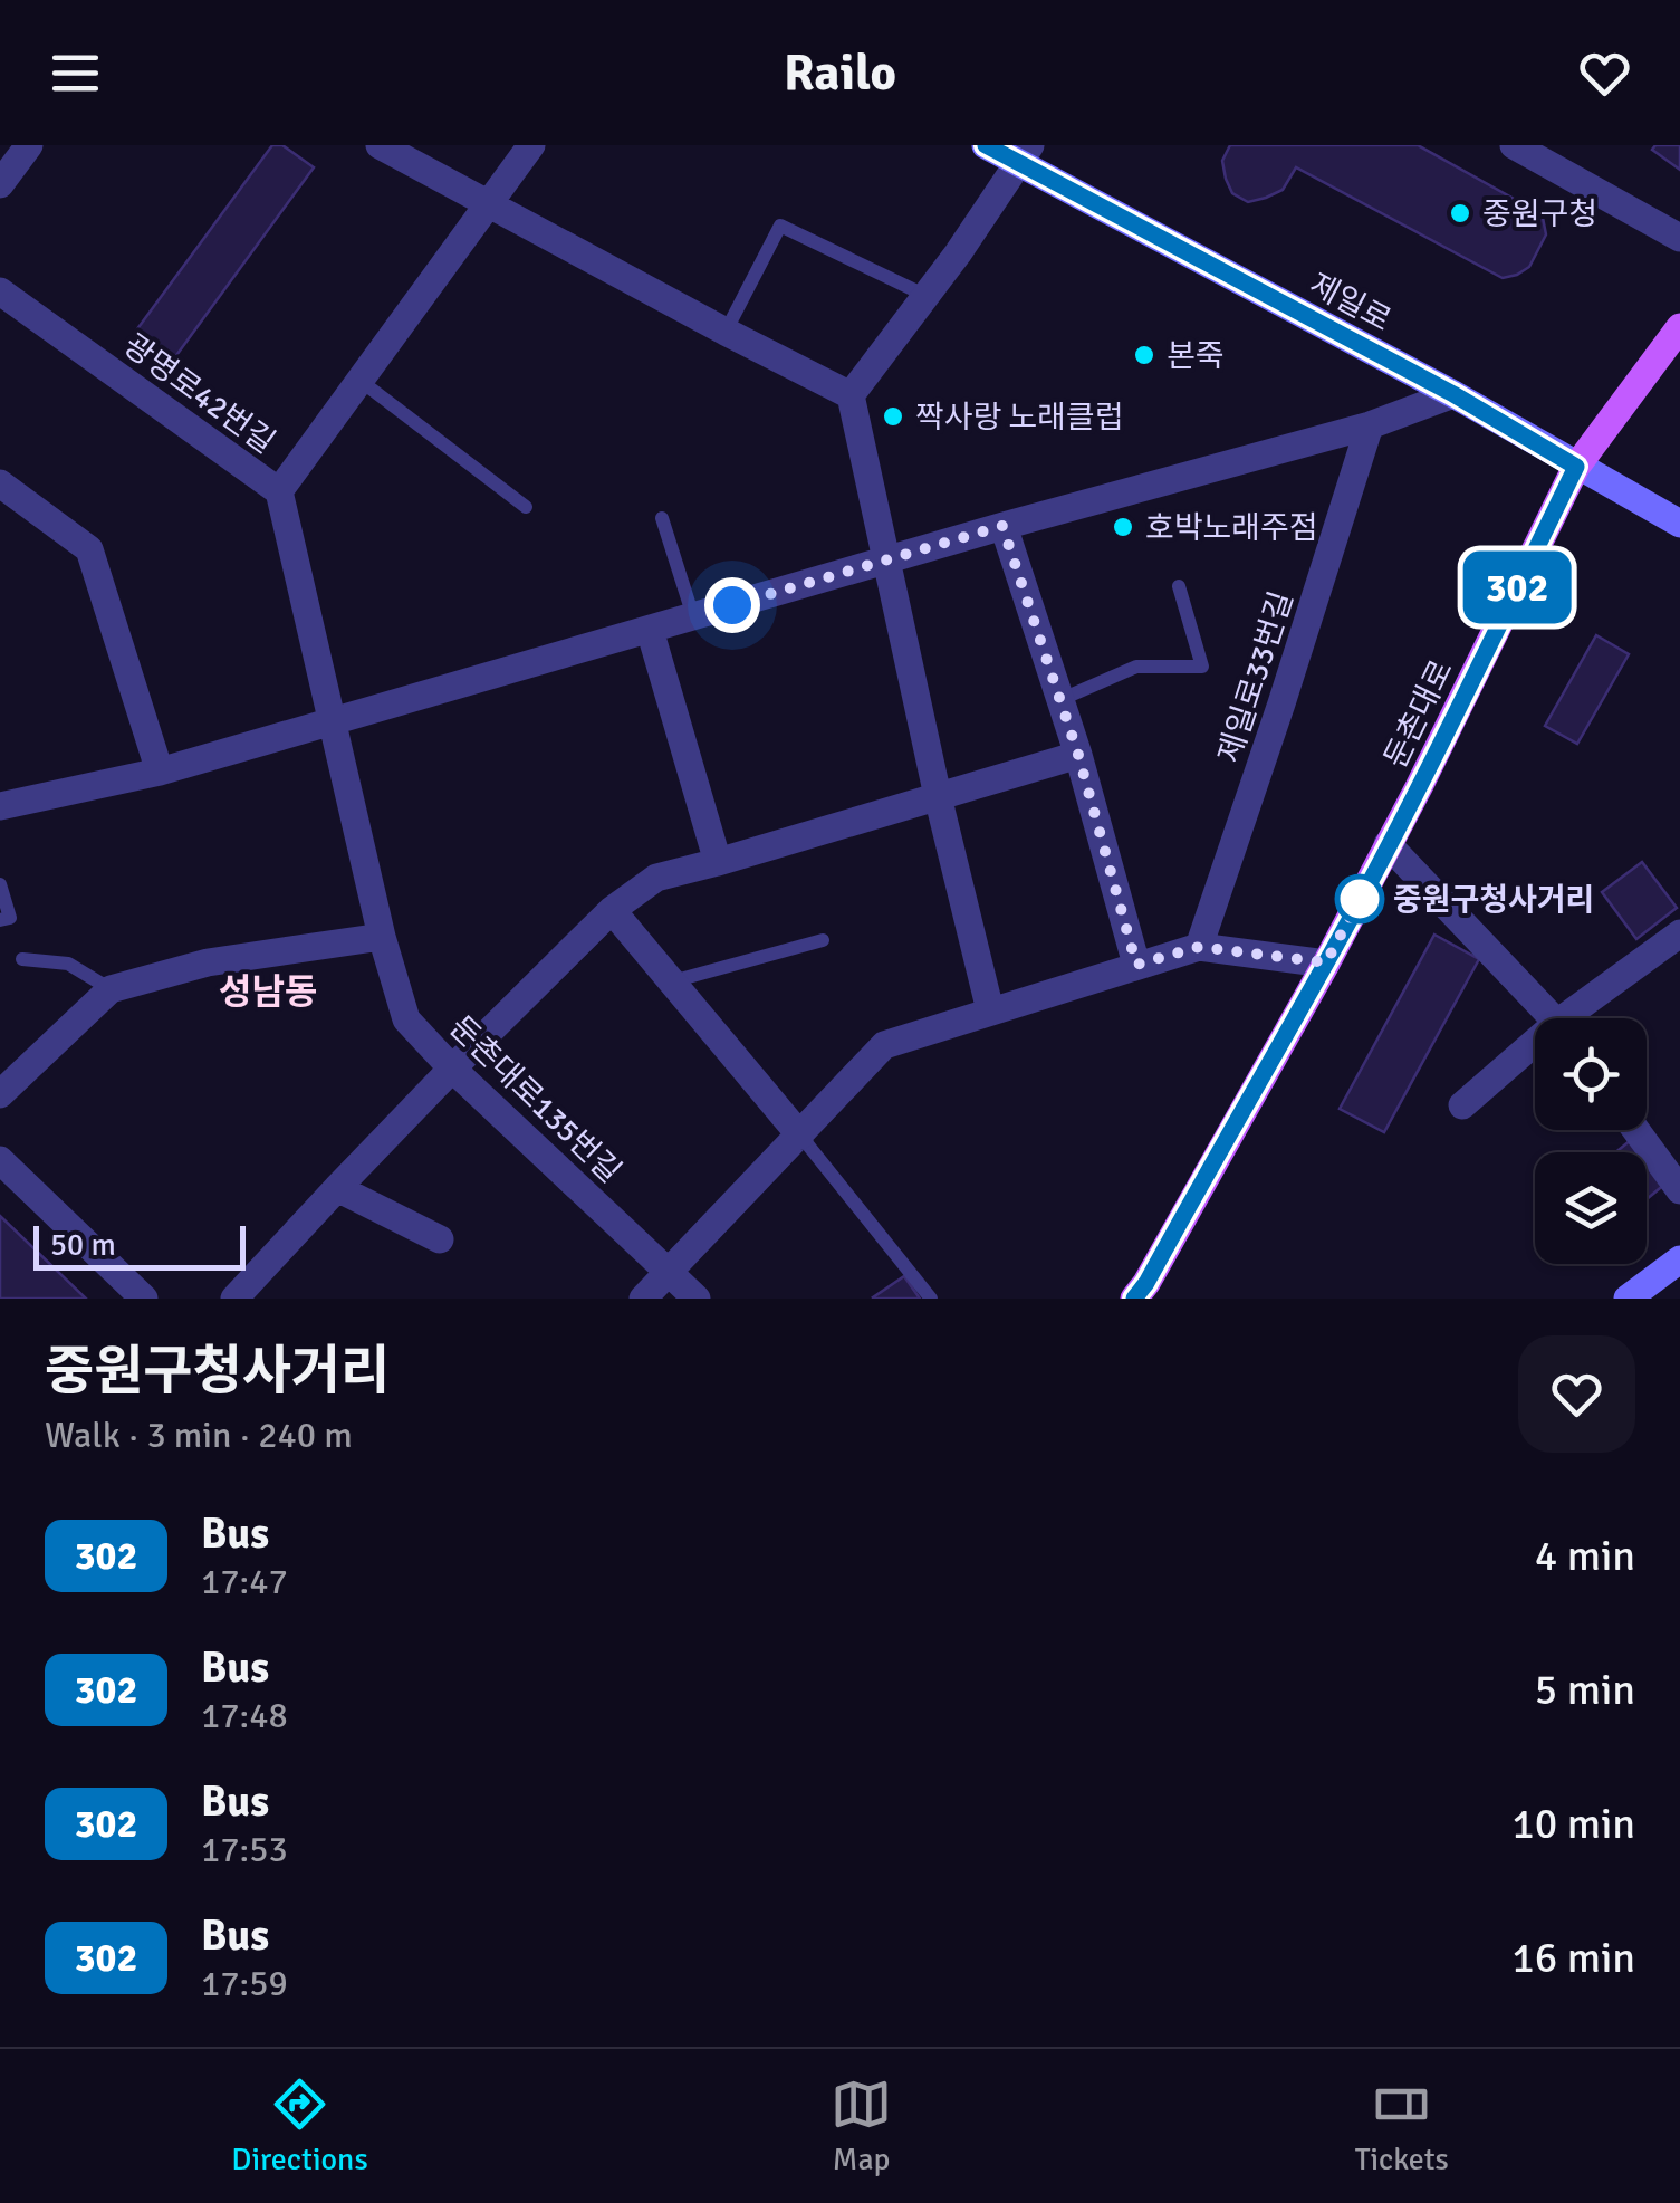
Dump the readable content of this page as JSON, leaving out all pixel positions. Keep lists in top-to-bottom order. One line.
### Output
{"streets":{"main road":["제일로","둔촌대로"],"street":["광명로42번길","제일로33번길","둔촌대로135번길"]},"crossings":[["제일로","둔촌대로"],["광명로42번길","둔촌대로135번길"]],"districts":["성남동"],"places":["중원구청","본죽","짝사랑 노래클럽","호박노래주점","중원구청사거리"],"lines":["bus line 302"],"scale_bar":"50 m","page":{"header":"Railo","on_map":"302","scale":"50 m","heading":["중원구청사거리","Walk · 3 min · 240 m"],"list":[{"mark":"302","name":"Bus","note":"17:47","value":"4 min"},{"mark":"302","name":"Bus","note":"17:48","value":"5 min"},{"mark":"302","name":"Bus","note":"17:53","value":"10 min"},{"mark":"302","name":"Bus","note":"17:59","value":"16 min"}],"tabs":["Directions","Map","Tickets"]}}
